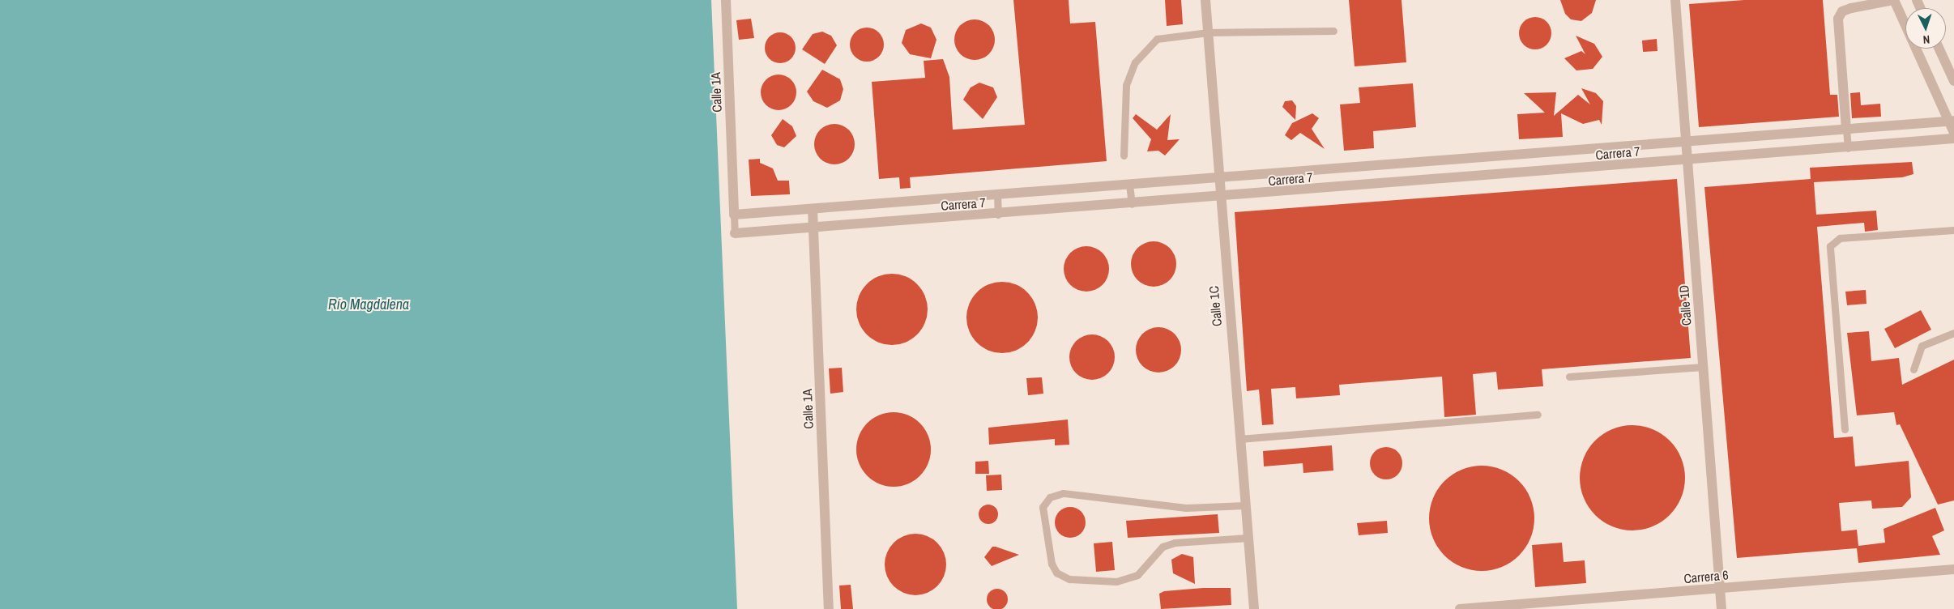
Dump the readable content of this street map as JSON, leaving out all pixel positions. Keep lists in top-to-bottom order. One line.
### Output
{"streets":{"street":["Calle 1A","Carrera 7","Calle 1D","Calle 1C","Carrera 6"]},"crossings":[["Calle 1A","Carrera 7"],["Carrera 7","Calle 1D"],["Carrera 7","Calle 1C"],["Calle 1D","Carrera 6"]],"water":["Río Magdalena"],"north":"bottom"}
